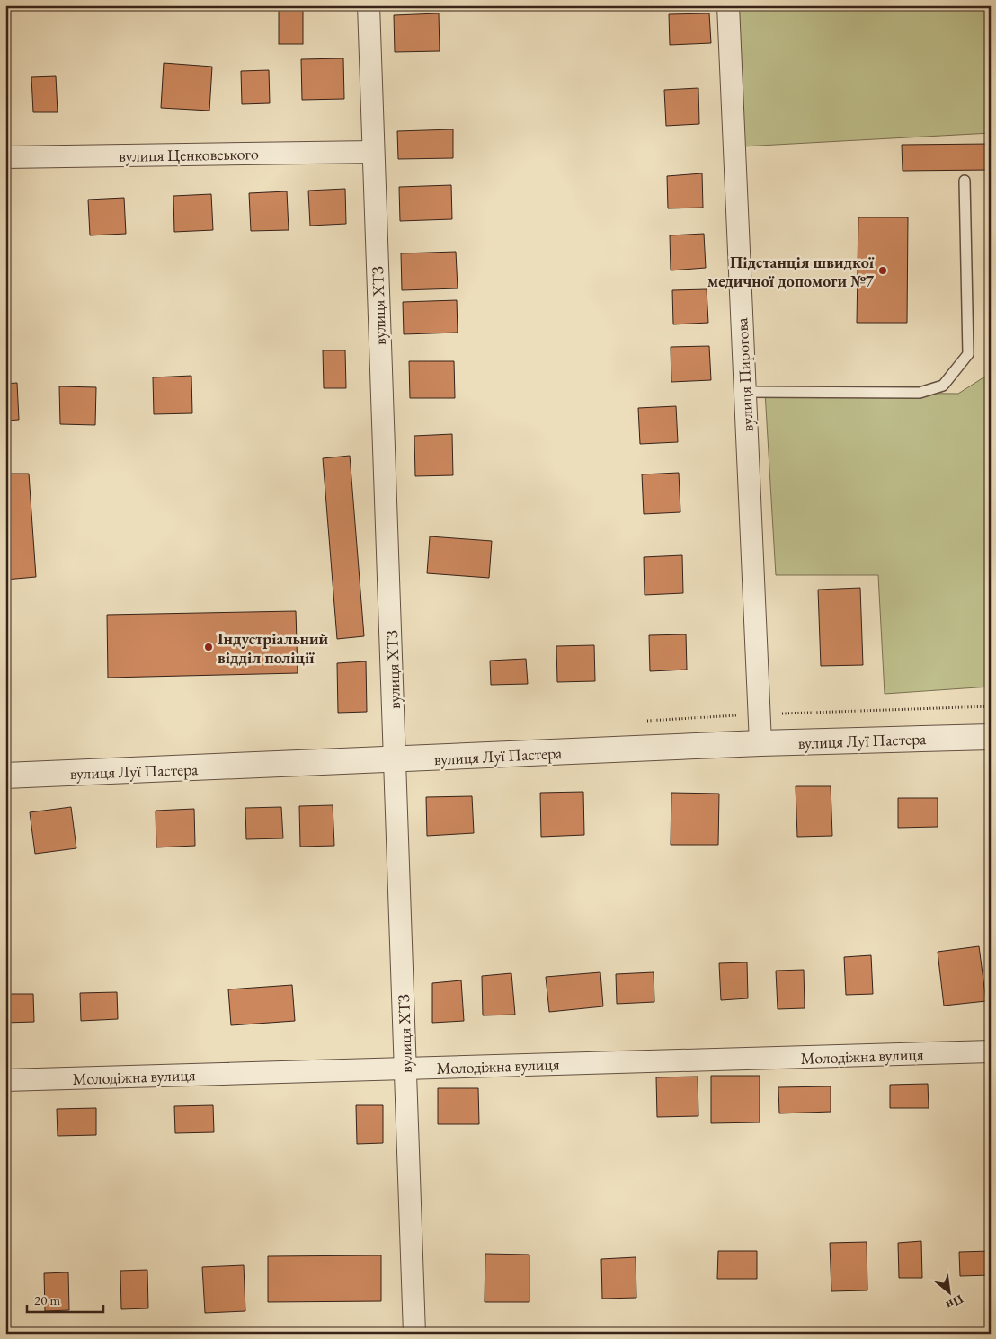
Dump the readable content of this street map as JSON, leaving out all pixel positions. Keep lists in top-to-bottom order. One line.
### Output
{"streets":{"street":["вулиця Ценковського","вулиця ХТЗ","вулиця Пирогова","вулиця Луї Пастера","Молодіжна вулиця"]},"crossings":[["вулиця Ценковського","вулиця ХТЗ"],["вулиця ХТЗ","вулиця Луї Пастера"],["вулиця ХТЗ","Молодіжна вулиця"],["вулиця Пирогова","вулиця Луї Пастера"]],"places":["Підстанція швидкої медичної допомоги №7","Індустріальний відділ поліції"],"scale_bar":"20 m","north":"bottom right"}
